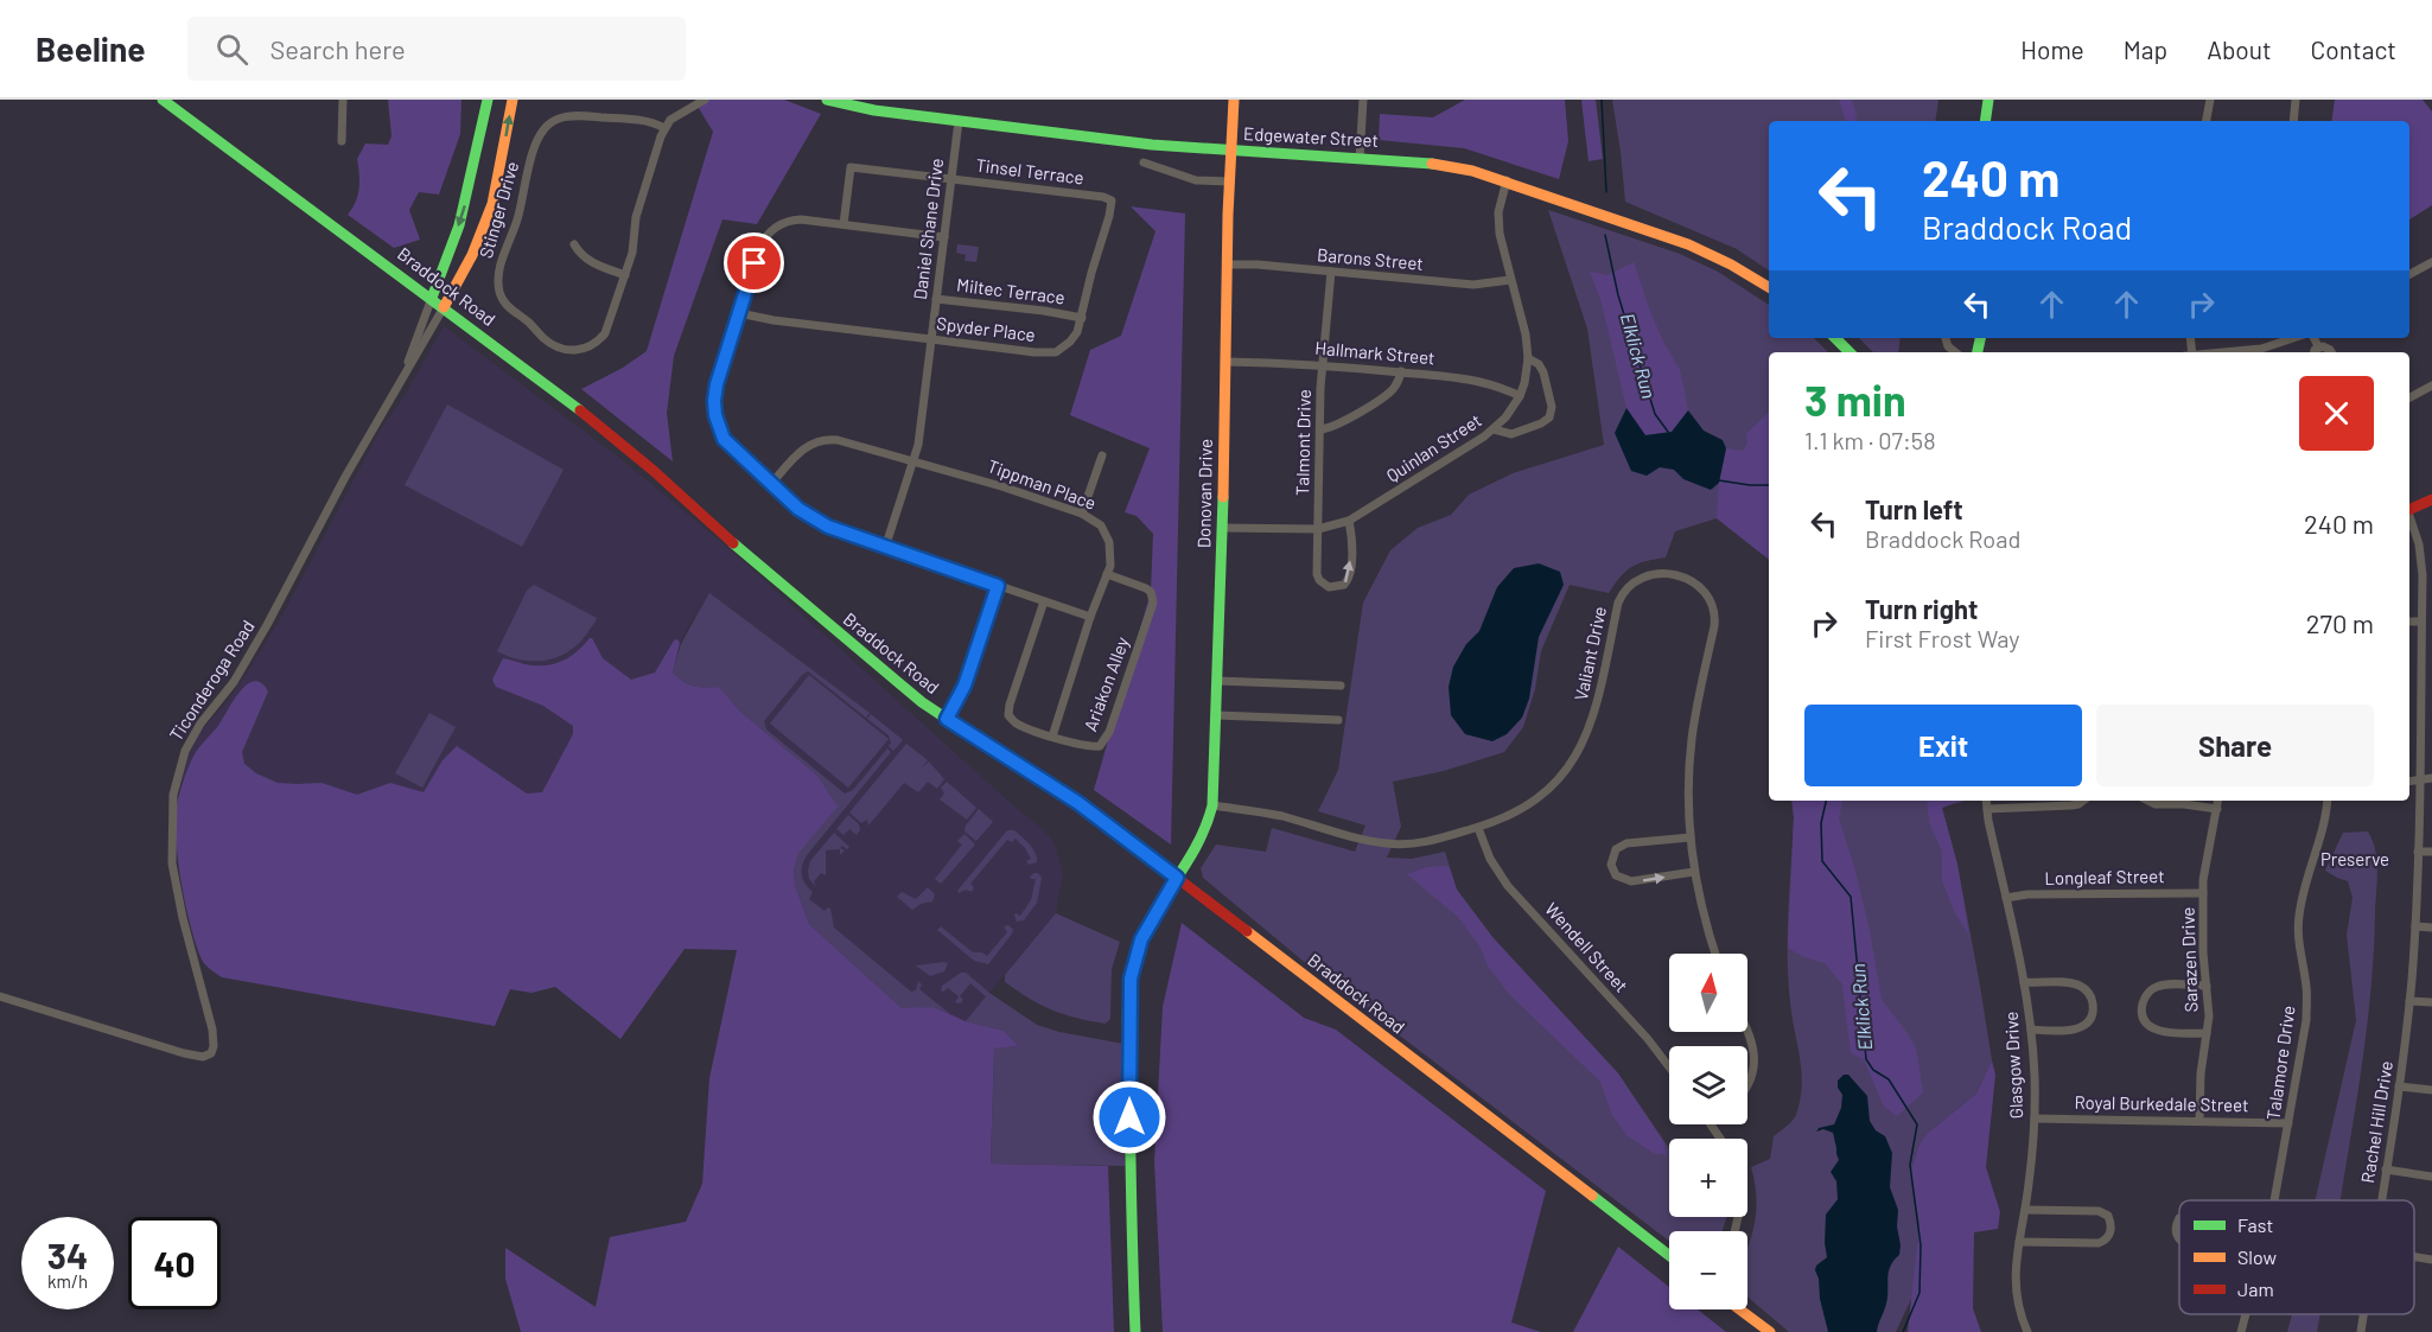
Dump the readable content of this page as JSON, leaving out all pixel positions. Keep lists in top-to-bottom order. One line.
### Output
{"streets":{"main road":["Edgewater Street","Braddock Road","Donovan Drive"],"street":["Tinsel Terrace","Stinger Drive","Daniel Shane Drive","Barons Street","Miltec Terrace","Spyder Place","Hallmark Street","Talmont Drive","Quinlan Street","Tippman Place","Valiant Drive","Ticonderoga Road","Ariakon Alley","Longleaf Street","Wendell Street","Sarazen Drive","Talamore Drive","Glasgow Drive","Royal Burkedale Street","Rachel Hill Drive"]},"crossings":[["Edgewater Street","Daniel Shane Drive"],["Edgewater Street","Quinlan Street"],["Edgewater Street","Donovan Drive"],["Tinsel Terrace","Daniel Shane Drive"],["Tinsel Terrace","Spyder Place"],["Daniel Shane Drive","Miltec Terrace"],["Daniel Shane Drive","Spyder Place"],["Daniel Shane Drive","Tippman Place"],["Barons Street","Talmont Drive"],["Barons Street","Quinlan Street"],["Barons Street","Donovan Drive"],["Braddock Road","Donovan Drive"],["Braddock Road","Ticonderoga Road"],["Miltec Terrace","Spyder Place"],["Hallmark Street","Talmont Drive"],["Hallmark Street","Quinlan Street"],["Hallmark Street","Donovan Drive"],["Talmont Drive","Quinlan Street"],["Quinlan Street","Donovan Drive"],["Tippman Place","Ariakon Alley"],["Donovan Drive","Valiant Drive"],["Valiant Drive","Wendell Street"],["Longleaf Street","Sarazen Drive"],["Longleaf Street","Glasgow Drive"],["Sarazen Drive","Royal Burkedale Street"],["Talamore Drive","Royal Burkedale Street"],["Glasgow Drive","Royal Burkedale Street"]],"water":["Elklick Run"],"parks":["Preserve"],"legend":["Fast","Slow","Jam"],"north":"top","page":{"header":"Beeline","search":"Search here","nav":["Home","Map","About","Contact"],"turn":["240 m","Braddock Road"],"heading":["3 min","1.1 km · 07:58"],"list":[{"name":"Turn left","note":"Braddock Road","value":"240 m"},{"name":"Turn right","note":"First Frost Way","value":"270 m"}],"buttons":["Exit","Share"],"map_buttons":["+","−"],"speed":"34 km/h","limit":"40"}}
